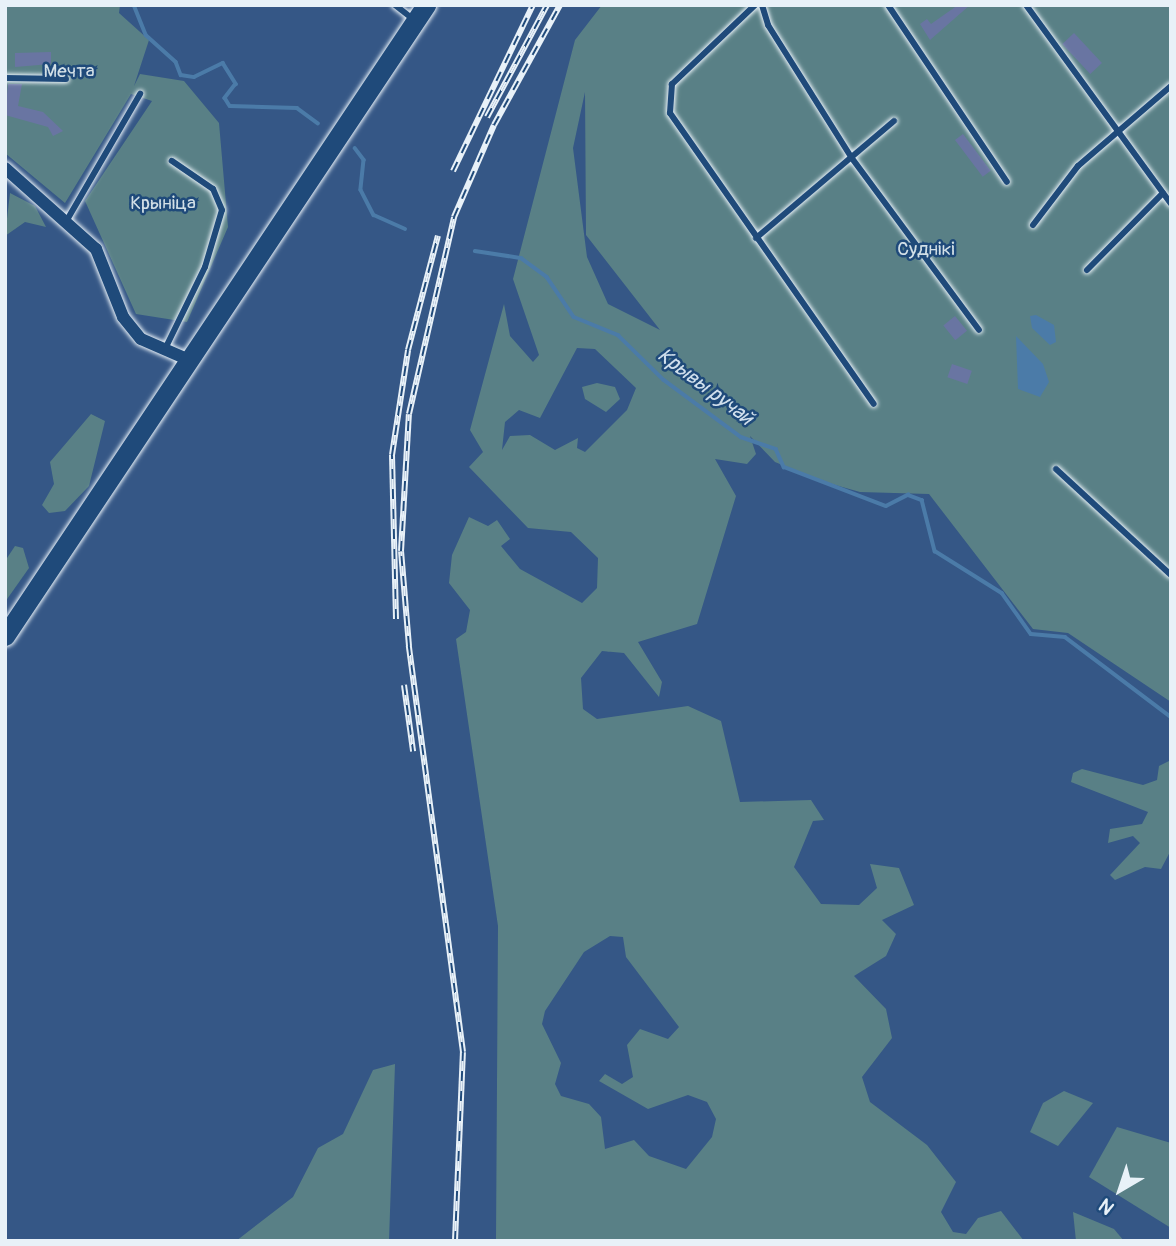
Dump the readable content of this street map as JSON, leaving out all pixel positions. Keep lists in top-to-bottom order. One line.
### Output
{"water":["Крывы ручай"],"parks":["Мечта","Крыніца","Суднікі"],"north":"bottom left"}
